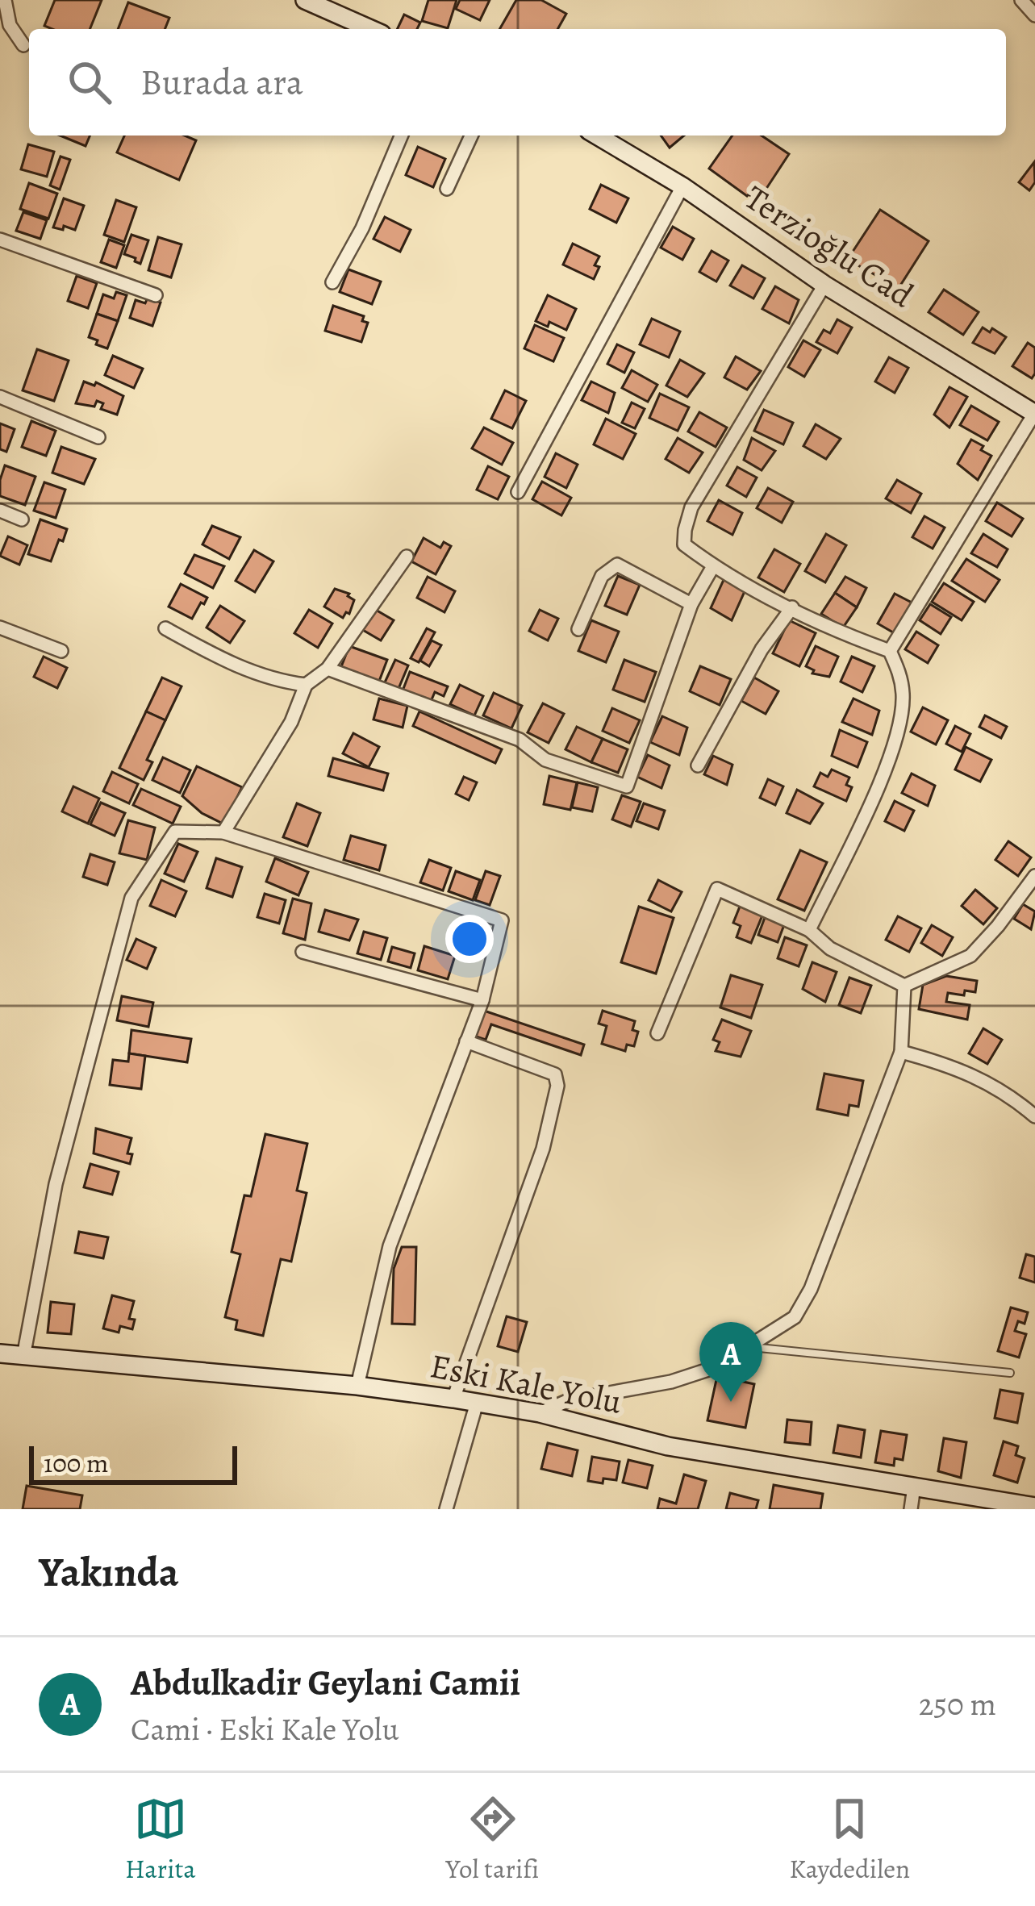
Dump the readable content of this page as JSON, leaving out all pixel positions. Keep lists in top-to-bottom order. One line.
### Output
{"streets":{"street":["Terzioğlu Cad","Eski Kale Yolu"]},"scale_bar":"100 m","page":{"search":"Burada ara","pins":"A","scale":"100 m","heading":"Yakında","list":[{"mark":"A","name":"Abdulkadir Geylani Camii","note":"Cami · Eski Kale Yolu","value":"250 m"}],"nav":["Harita","Yol tarifi","Kaydedilen"]}}
